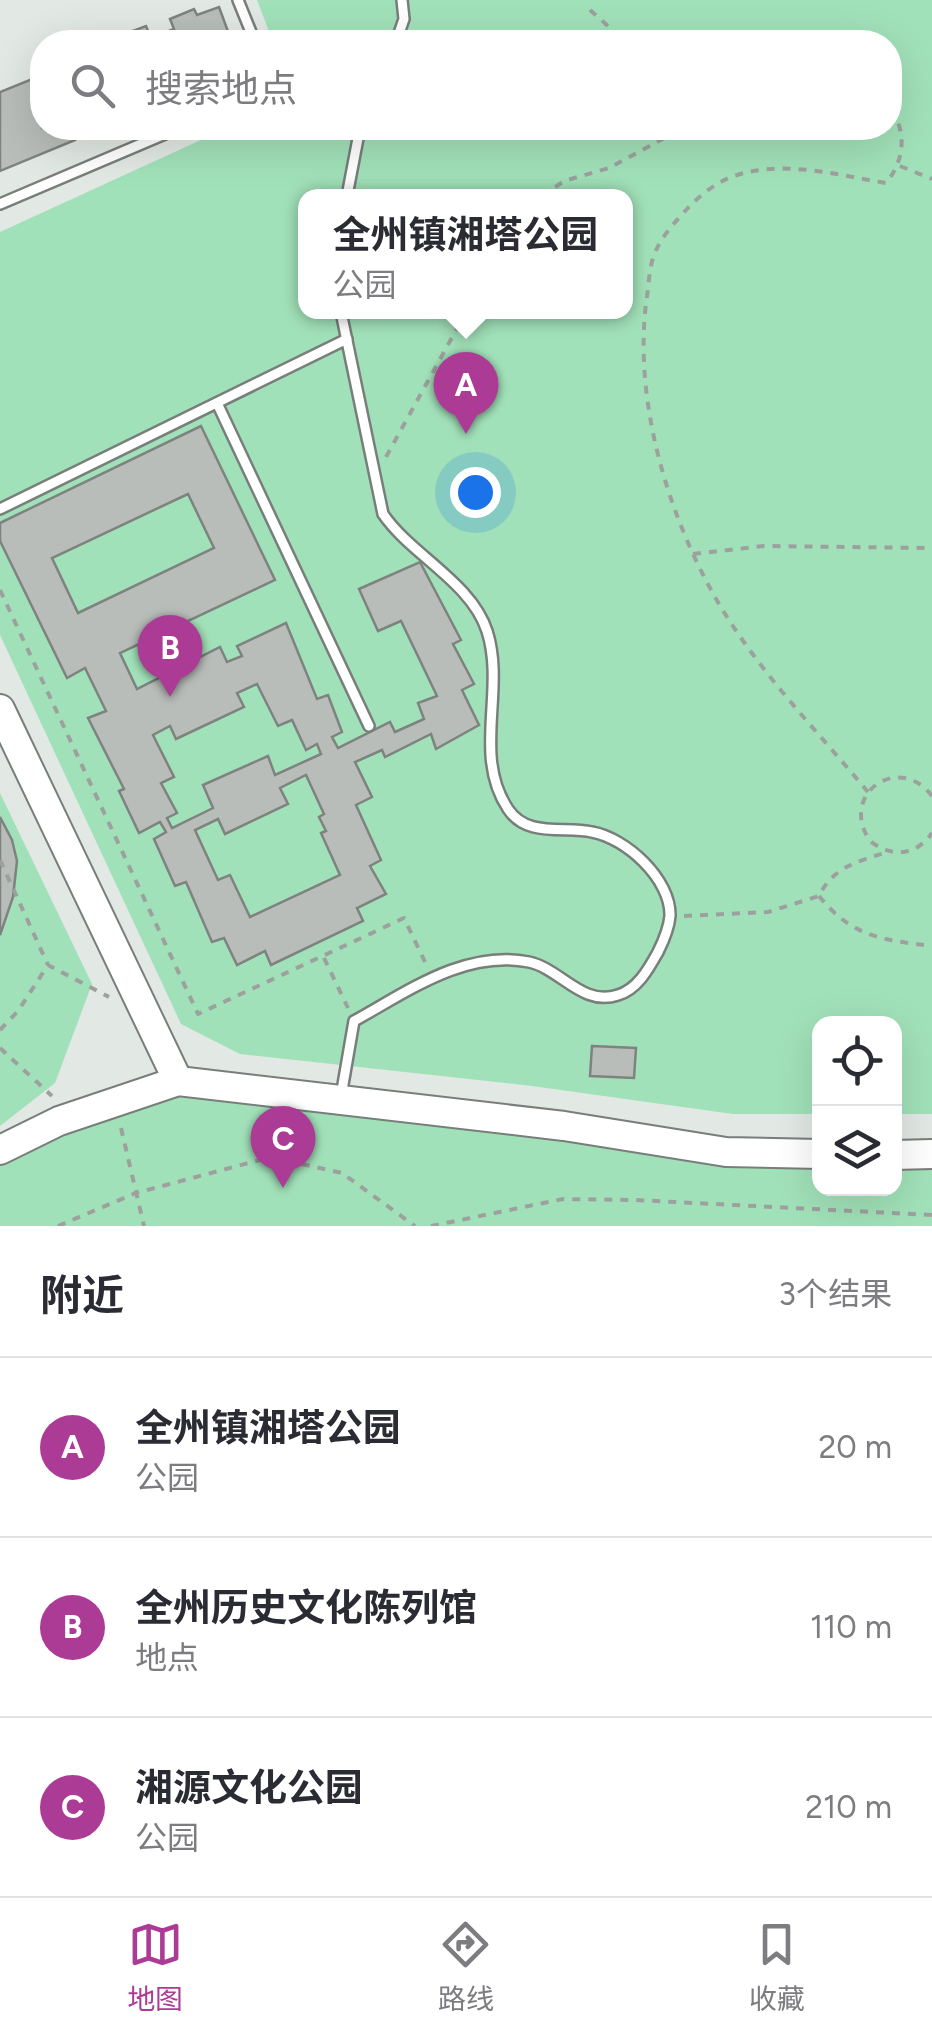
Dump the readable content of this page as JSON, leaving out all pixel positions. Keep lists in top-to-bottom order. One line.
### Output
{"page":{"search":"搜索地点","popup":["全州镇湘塔公园","公园"],"pins":["A","B","C"],"heading":["附近","3个结果"],"list":[{"mark":"A","name":"全州镇湘塔公园","note":"公园","value":"20 m"},{"mark":"B","name":"全州历史文化陈列馆","note":"地点","value":"110 m"},{"mark":"C","name":"湘源文化公园","note":"公园","value":"210 m"}],"nav":["地图","路线","收藏"]}}
